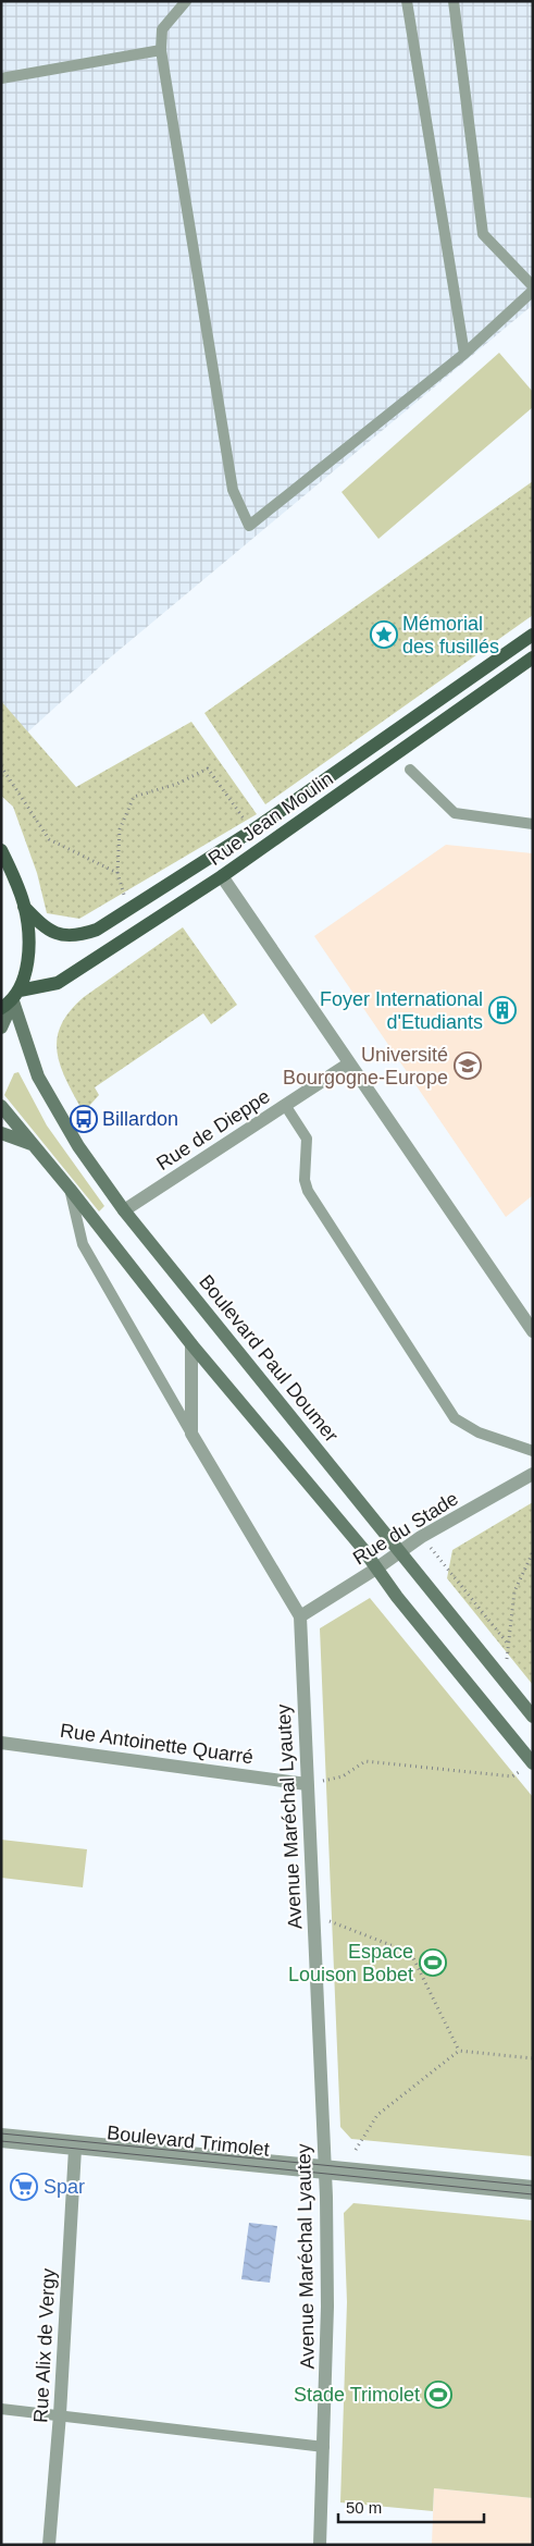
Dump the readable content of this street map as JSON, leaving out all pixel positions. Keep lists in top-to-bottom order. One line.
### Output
{"streets":{"main road":["Rue Jean Moulin","Boulevard Paul Doumer"],"street":["Rue de Dieppe","Rue du Stade","Rue Antoinette Quarré","Avenue Maréchal Lyautey","Boulevard Trimolet","Rue Alix de Vergy"]},"crossings":[["Rue Jean Moulin","Boulevard Paul Doumer"],["Rue de Dieppe","Boulevard Paul Doumer"],["Boulevard Paul Doumer","Rue du Stade"],["Rue du Stade","Avenue Maréchal Lyautey"],["Rue Antoinette Quarré","Avenue Maréchal Lyautey"],["Avenue Maréchal Lyautey","Boulevard Trimolet"],["Boulevard Trimolet","Rue Alix de Vergy"]],"places":{"place":["Mémorial des fusillés"],"building":["Foyer International d'Etudiants"],"school or university":["Université Bourgogne-Europe"],"bus stop":["Billardon"],"sports":["Espace Louison Bobet","Stade Trimolet"],"supermarket":["Spar"]},"scale_bar":"50 m"}
